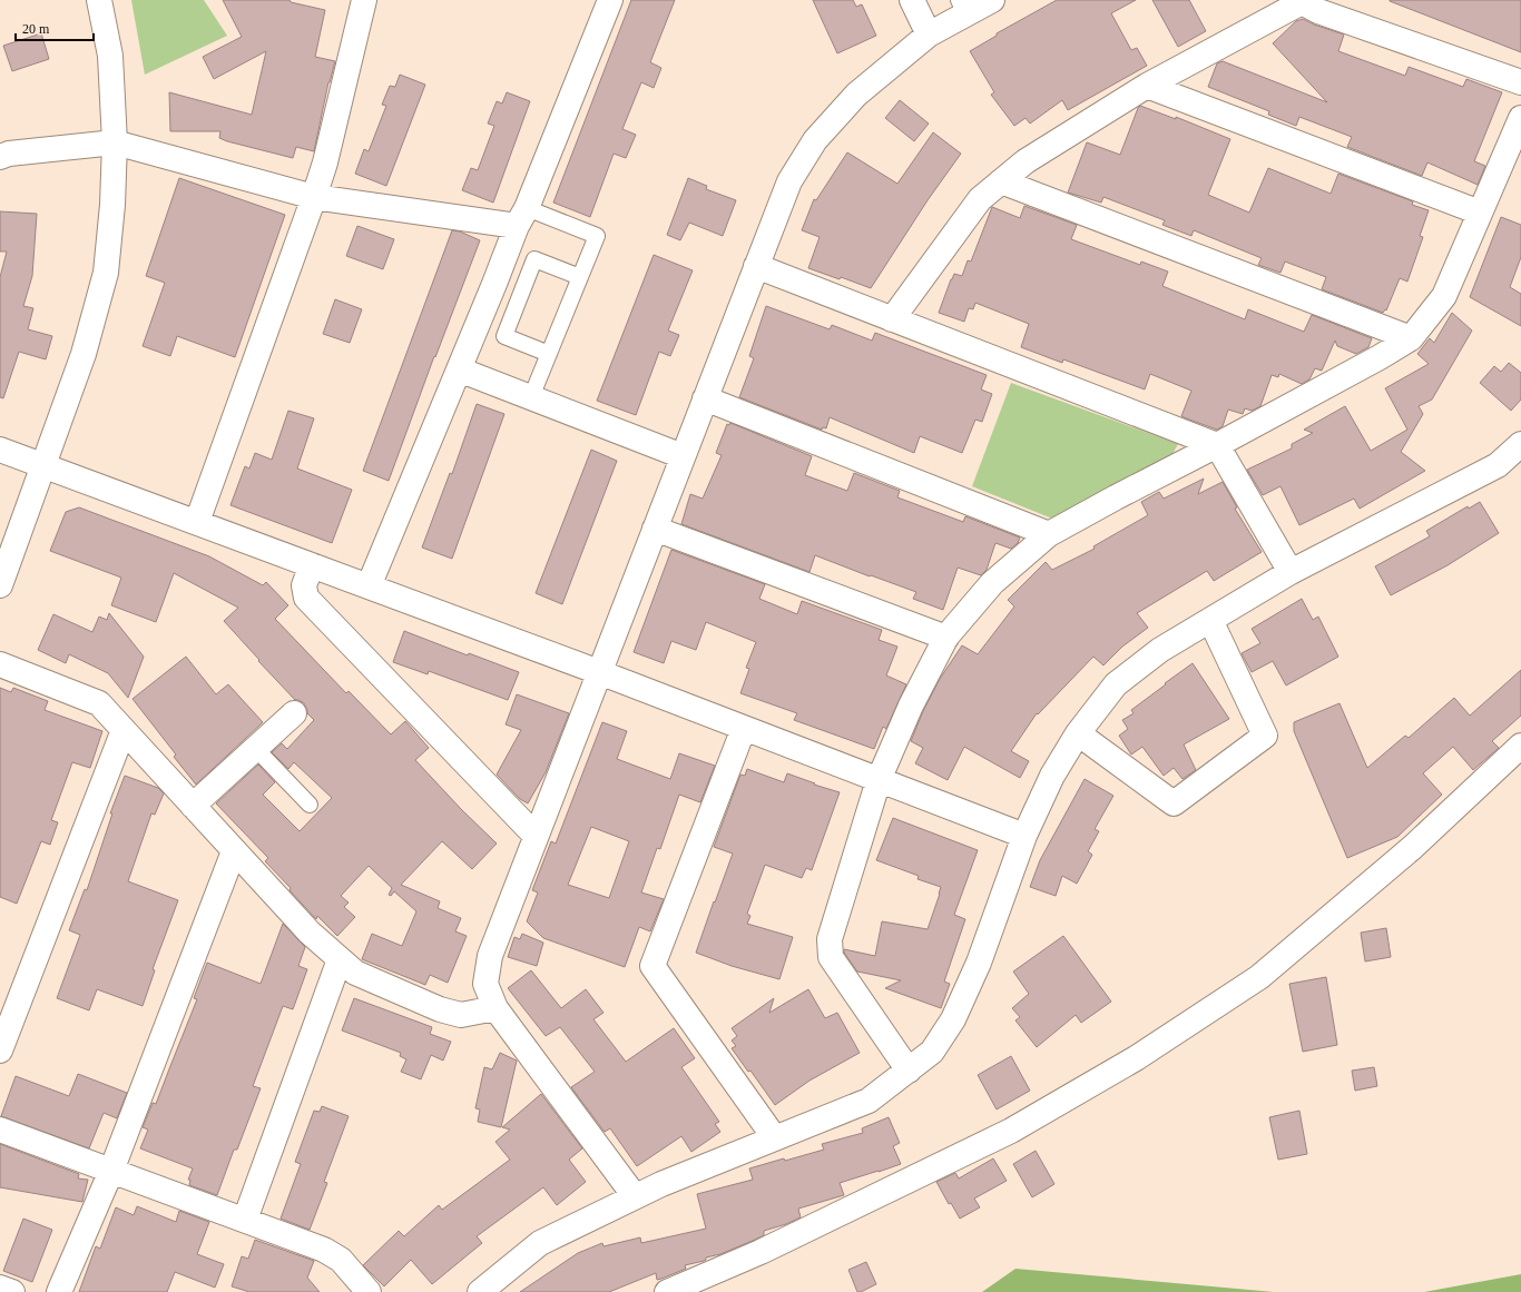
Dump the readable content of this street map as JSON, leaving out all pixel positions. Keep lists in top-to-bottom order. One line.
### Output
{"scale_bar":"20 m"}
